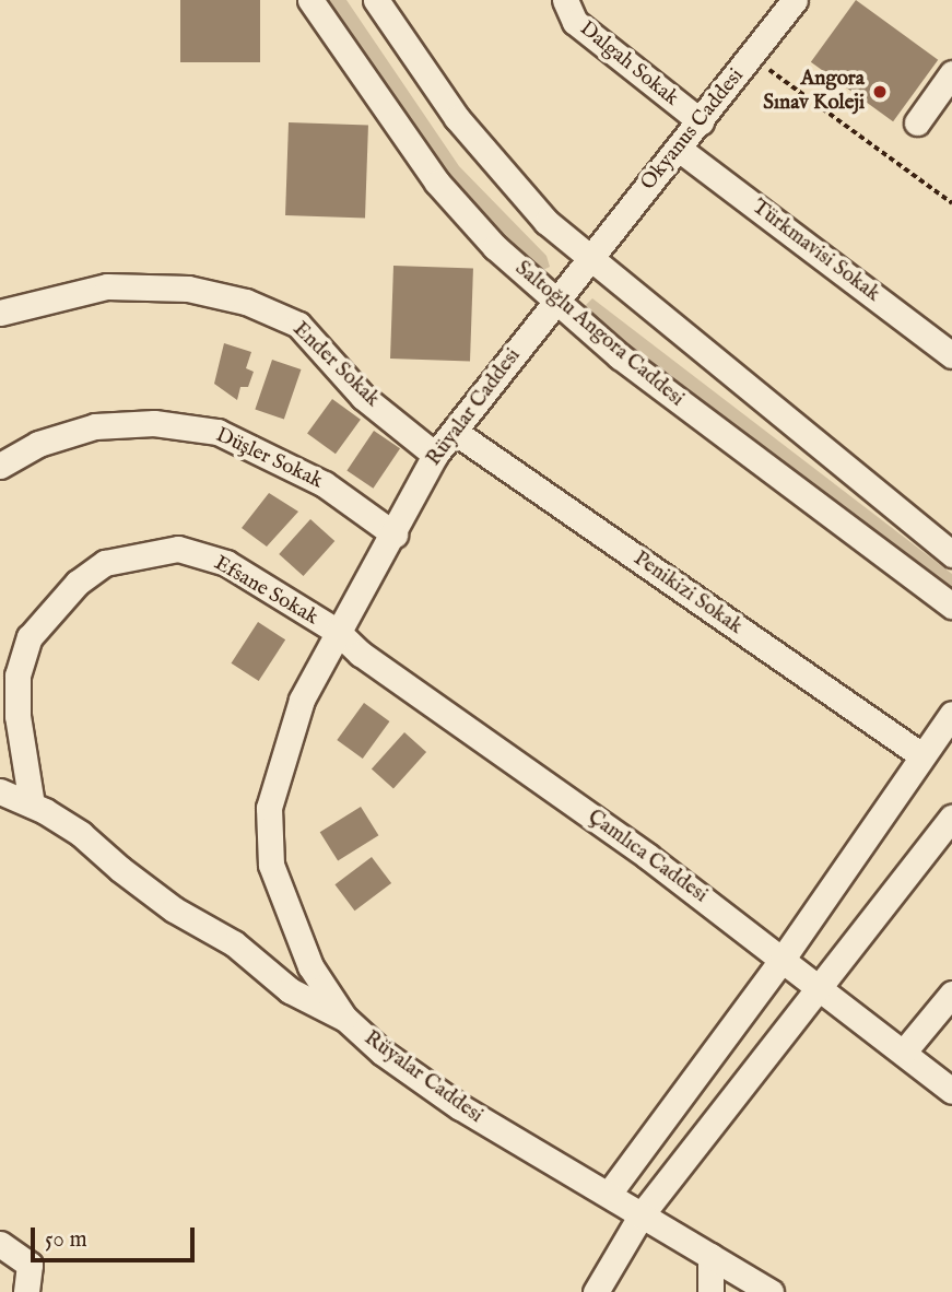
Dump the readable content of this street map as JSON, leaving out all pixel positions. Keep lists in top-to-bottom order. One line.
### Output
{"streets":{"street":["Dalgah Sokak","Okyanus Caddesi","Türkmavisi Sokak","Saltoğlu Angora Caddesi","Ender Sokak","Rüyalar Caddesi","Düşler Sokak","Efsane Sokak","Penikizi Sokak","Çamlıca Caddesi"]},"crossings":[["Dalgah Sokak","Okyanus Caddesi"],["Okyanus Caddesi","Türkmavisi Sokak"],["Okyanus Caddesi","Saltoğlu Angora Caddesi"],["Okyanus Caddesi","Rüyalar Caddesi"],["Saltoğlu Angora Caddesi","Rüyalar Caddesi"],["Ender Sokak","Rüyalar Caddesi"],["Rüyalar Caddesi","Düşler Sokak"],["Rüyalar Caddesi","Efsane Sokak"],["Rüyalar Caddesi","Penikizi Sokak"],["Rüyalar Caddesi","Çamlıca Caddesi"],["Efsane Sokak","Çamlıca Caddesi"]],"places":["Angora Sınav Koleji"],"scale_bar":"50 m"}
